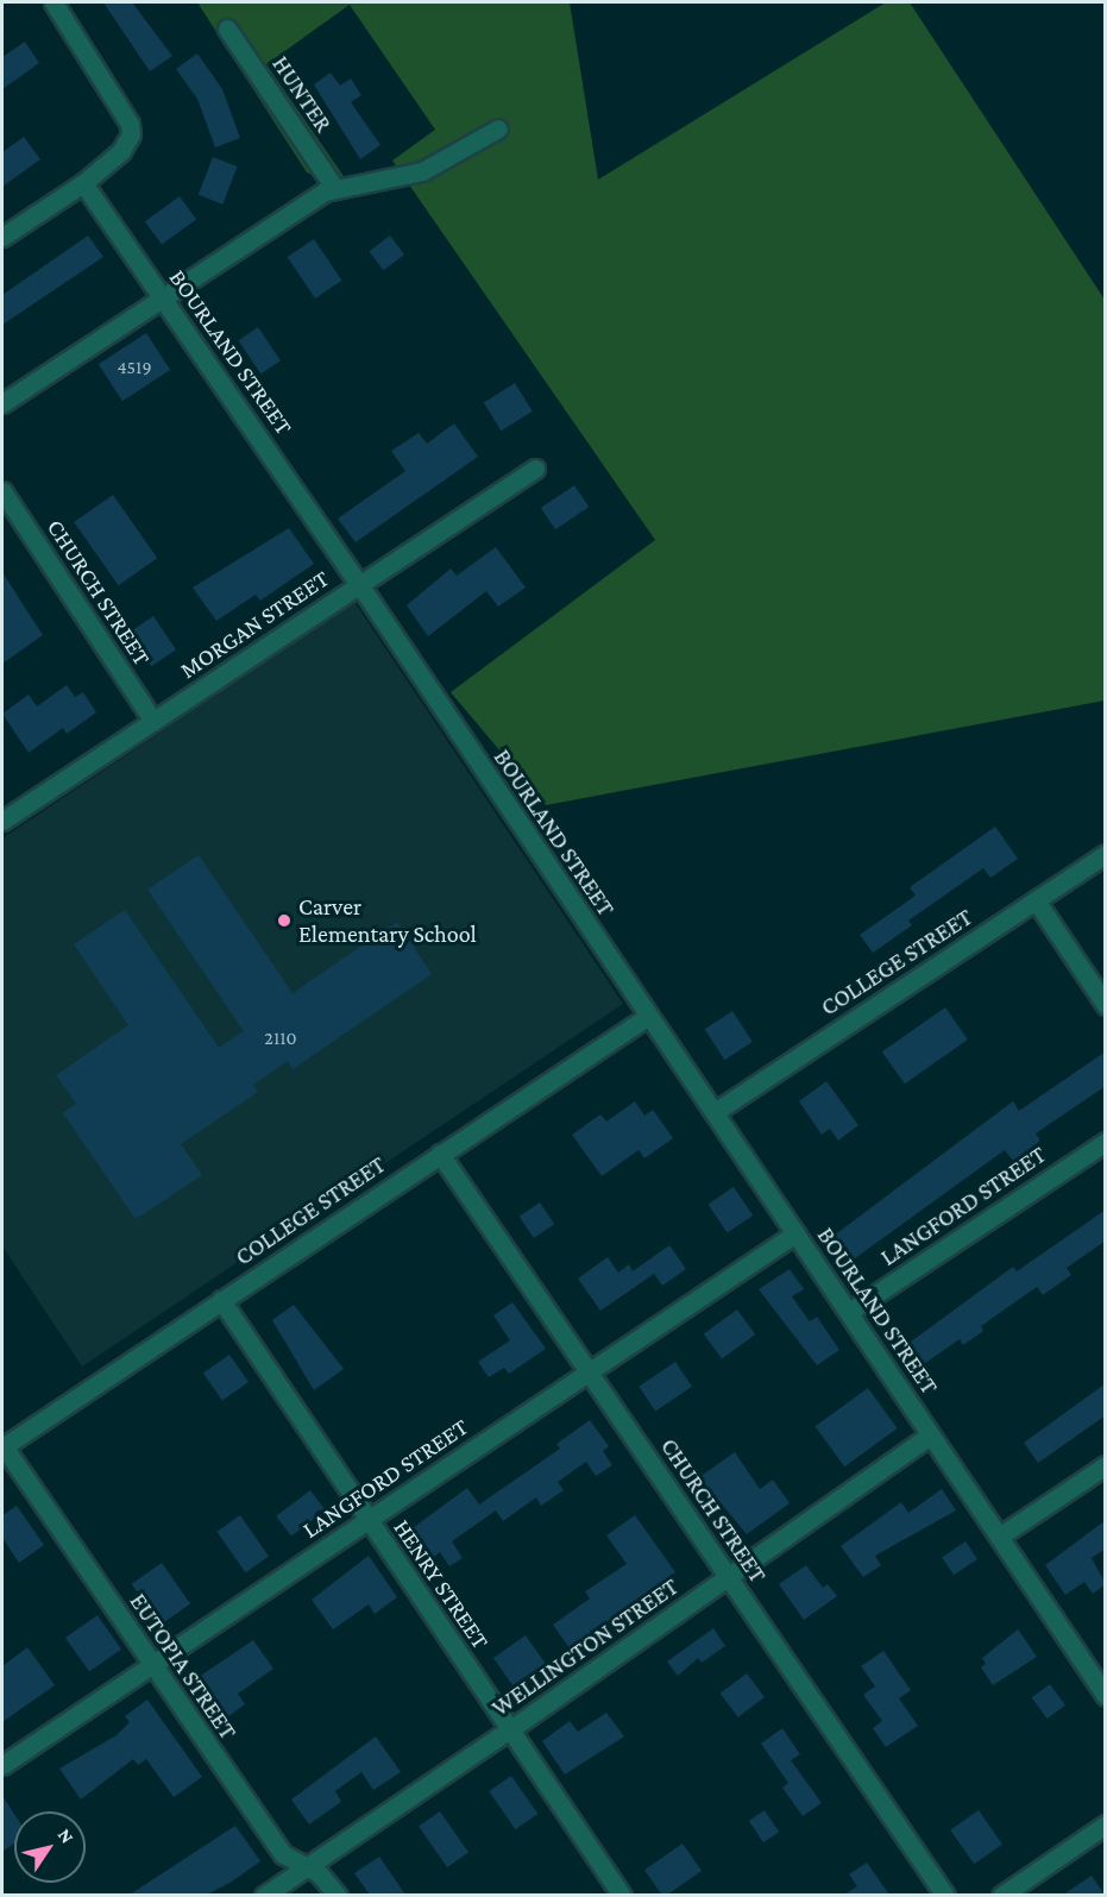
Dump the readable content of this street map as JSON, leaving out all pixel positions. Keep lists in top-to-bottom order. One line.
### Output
{"streets":{"street":["HUNTER","BOURLAND STREET","CHURCH STREET","MORGAN STREET","COLLEGE STREET","LANGFORD STREET","HENRY STREET","WELLINGTON STREET","EUTOPIA STREET"]},"crossings":[["BOURLAND STREET","MORGAN STREET"],["BOURLAND STREET","COLLEGE STREET"],["BOURLAND STREET","LANGFORD STREET"],["BOURLAND STREET","WELLINGTON STREET"],["CHURCH STREET","MORGAN STREET"],["CHURCH STREET","COLLEGE STREET"],["CHURCH STREET","LANGFORD STREET"],["CHURCH STREET","WELLINGTON STREET"],["COLLEGE STREET","HENRY STREET"],["COLLEGE STREET","EUTOPIA STREET"],["LANGFORD STREET","HENRY STREET"],["LANGFORD STREET","EUTOPIA STREET"],["HENRY STREET","WELLINGTON STREET"],["WELLINGTON STREET","EUTOPIA STREET"]],"places":["Carver Elementary School"],"house_numbers":["4519","2110"],"north":"top right"}
